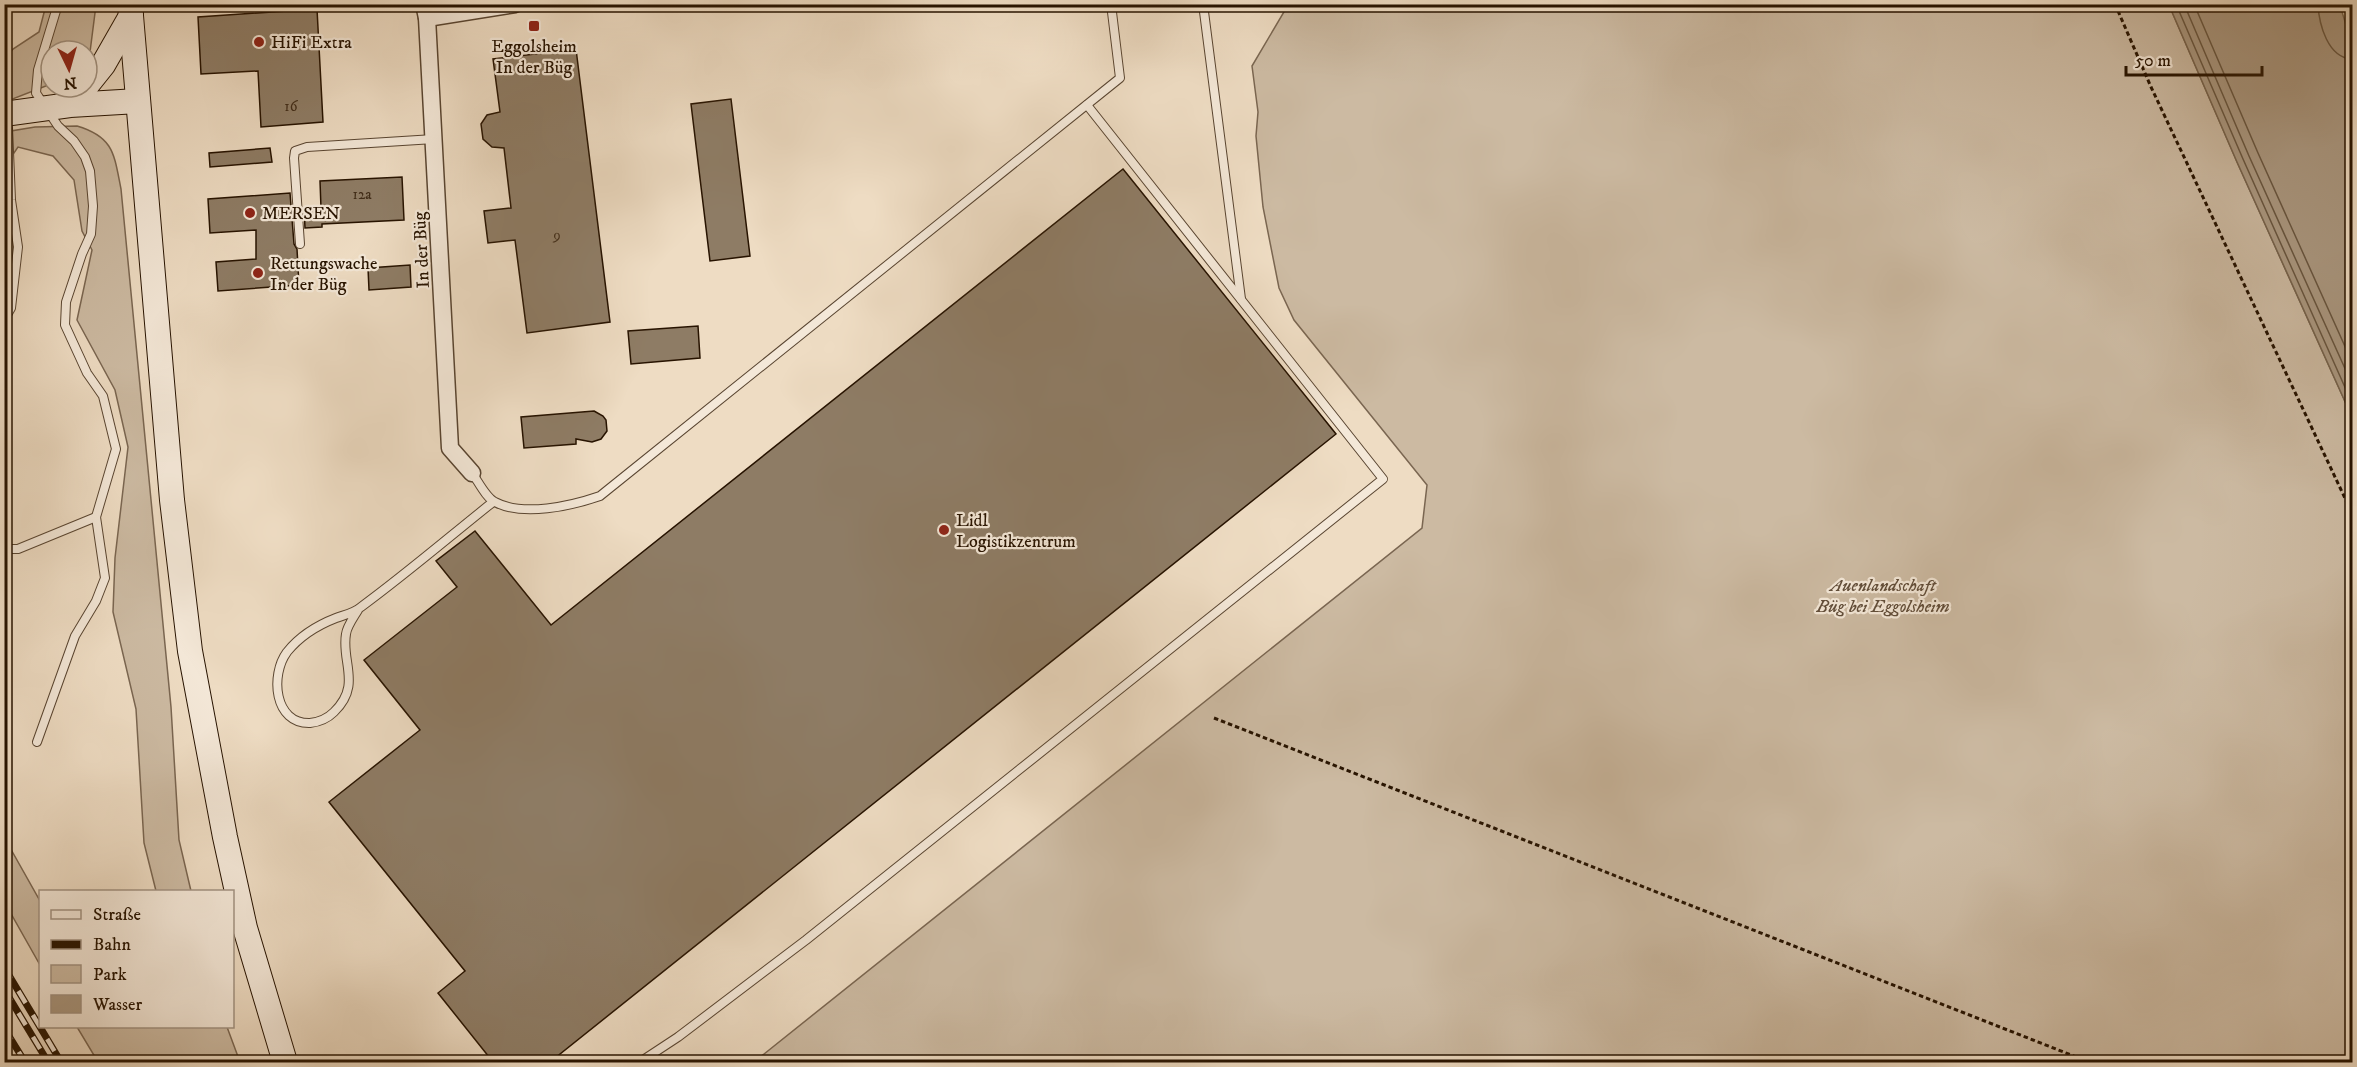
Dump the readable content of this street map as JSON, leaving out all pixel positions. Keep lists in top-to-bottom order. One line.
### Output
{"streets":{"street":["In der Büg"]},"parks":["Auenlandschaft Büg bei Eggolsheim"],"places":{"transit":["Eggolsheim In der Büg"],"other":["HiFi Extra","MERSEN","Rettungswache In der Büg","Lidl Logistikzentrum"]},"house_numbers":["16","12a","9"],"legend":["Straße","Bahn","Park","Wasser"],"scale_bar":"50 m","north":"bottom"}
